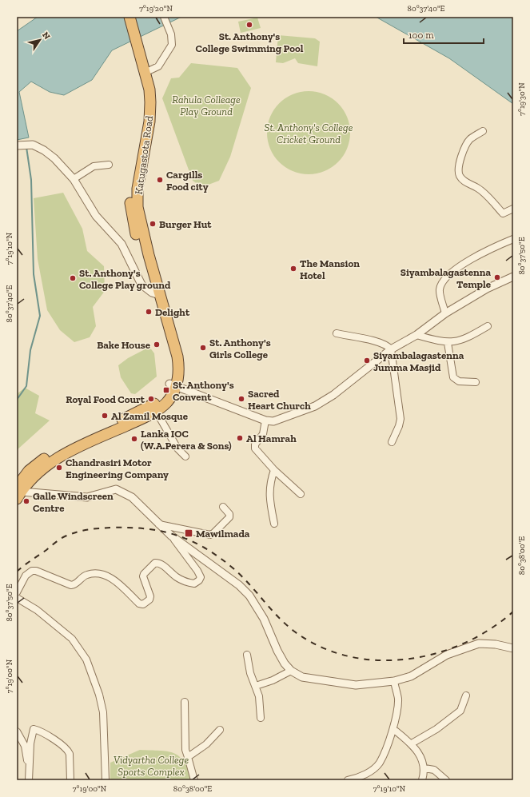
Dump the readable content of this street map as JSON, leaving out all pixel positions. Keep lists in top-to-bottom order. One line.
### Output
{"streets":{"highway":["Katugastota Road"]},"parks":["Rahula Colleage Play Ground","St. Anthony's College Cricket Ground","Vidyartha College Sports Complex"],"places":{"other":["St. Anthony's College Swimming Pool","Cargills Food city","Burger Hut","The Mansion Hotel","Siyambalagastenna Temple","St. Anthony's College Play ground","Delight","Bake House","St. Anthony's Girls College","Siyambalagastenna Jumma Masjid","Royal Food Court","Sacred Heart Church","Al Zamil Mosque","Al Hamrah","Lanka IOC (W.A.Perera & Sons)","Chandrasiri Motor Engineering Company","Galle Windscreen Centre"],"transit":["St. Anthony's Convent","Mawilmada"]},"scale_bar":"100 m","north":"top right","coordinates":["7°19'20\"N","80°37'40\"E","7°19'30\"N","7°19'10\"N","80°37'50\"E","80°38'00\"E","7°19'00\"N"]}
